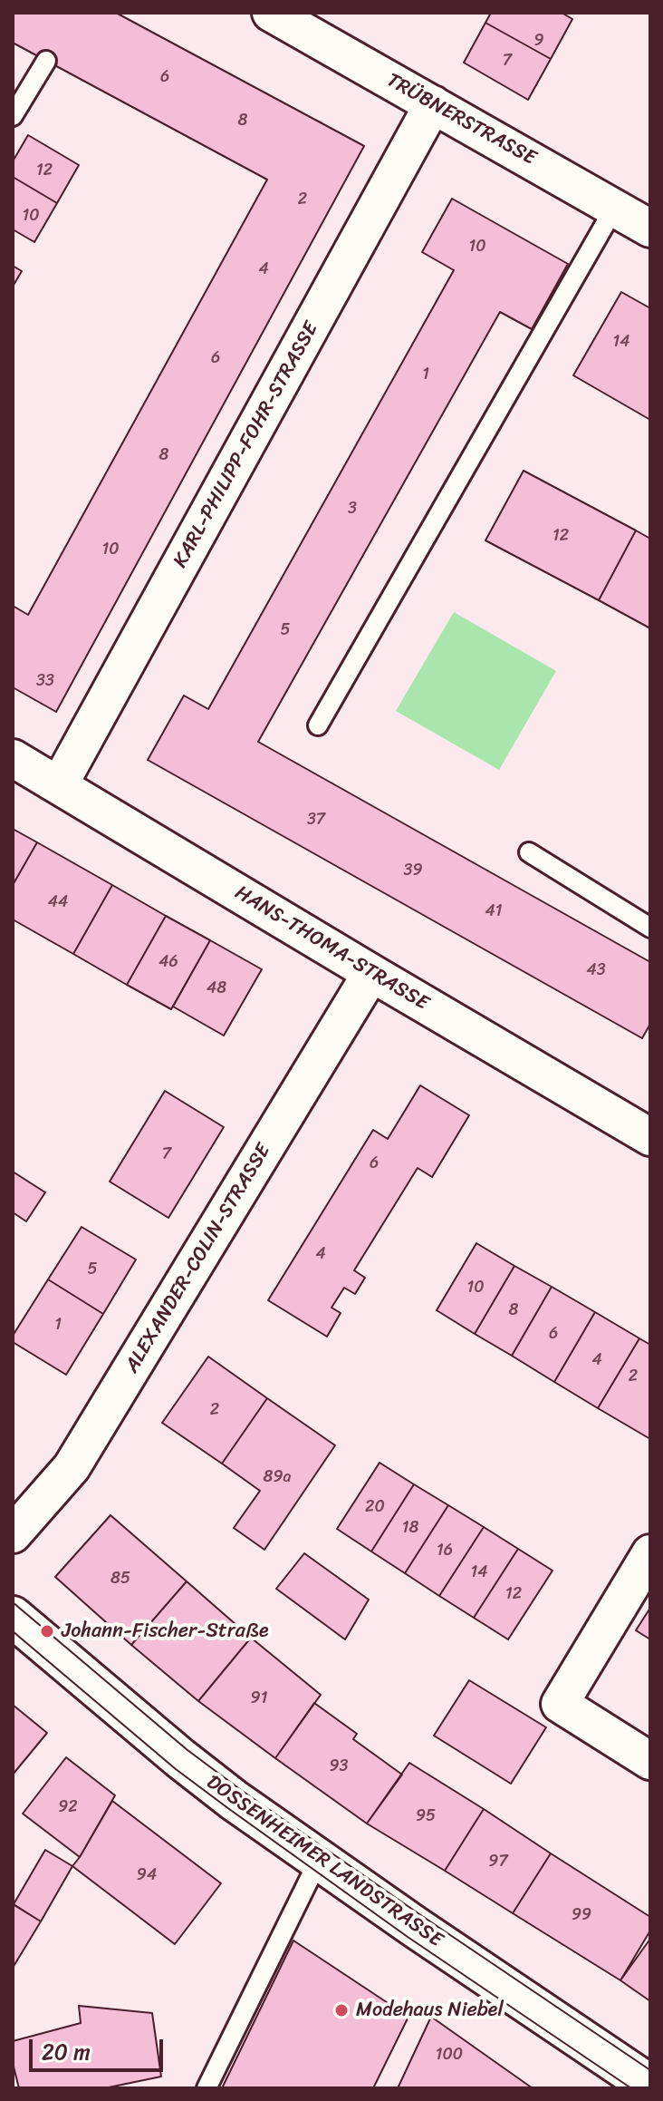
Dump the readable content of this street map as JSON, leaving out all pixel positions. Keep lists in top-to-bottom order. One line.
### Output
{"streets":{"main road":["DOSSENHEIMER LANDSTRASSE"],"street":["TRÜBNERSTRASSE","KARL-PHILIPP-FOHR-STRASSE","HANS-THOMA-STRASSE","ALEXANDER-COLIN-STRASSE"]},"crossings":[["TRÜBNERSTRASSE","KARL-PHILIPP-FOHR-STRASSE"],["KARL-PHILIPP-FOHR-STRASSE","HANS-THOMA-STRASSE"],["HANS-THOMA-STRASSE","ALEXANDER-COLIN-STRASSE"]],"places":["Johann-Fischer-Straße","Modehaus Niebel"],"house_numbers":["9","7","6","8","12","2","10","10","4","14","6","1","8","3","12","10","5","33","37","39","44","41","46","43","48","7","6","4","5","10","8","1","6","4","2","2","89a","20","18","16","14","85","12","91","93","92","95","97","94","99","100"],"scale_bar":"20 m"}
